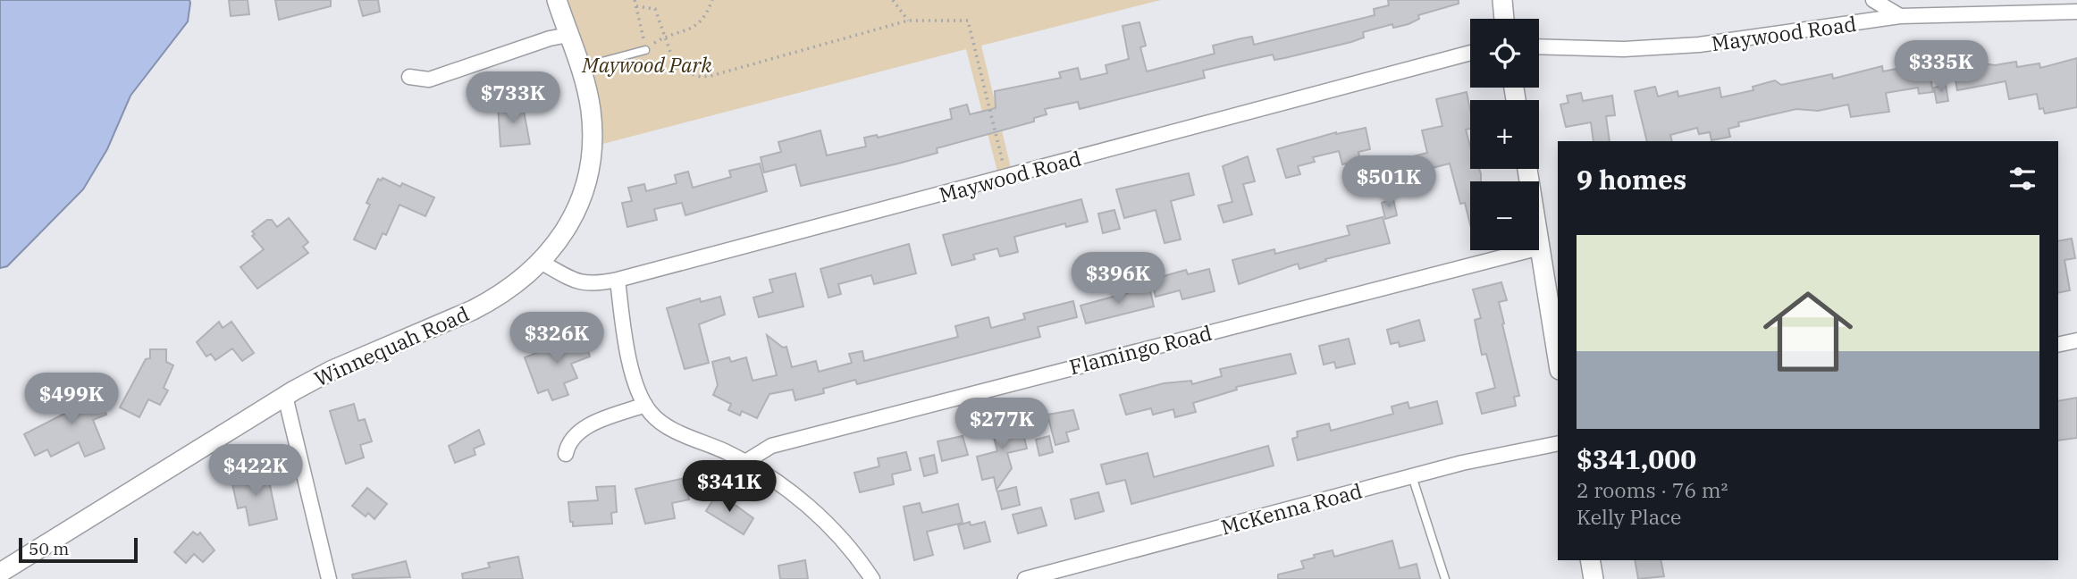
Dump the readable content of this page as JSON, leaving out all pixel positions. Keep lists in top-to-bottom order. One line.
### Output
{"streets":{"street":["Maywood Road","Winnequah Road","Flamingo Road","McKenna Road"]},"crossings":[["Maywood Road","Winnequah Road"]],"parks":["Maywood Park"],"scale_bar":"50 m","page":{"map_buttons":["+","−"],"price":["$335K","$733K","$501K","$396K","$326K","$499K","$277K","$422K","$341K"],"heading":"9 homes","list":[{"name":"$341,000","note":"2 rooms · 76 m² · Kelly Place"}],"scale":"50 m"}}
